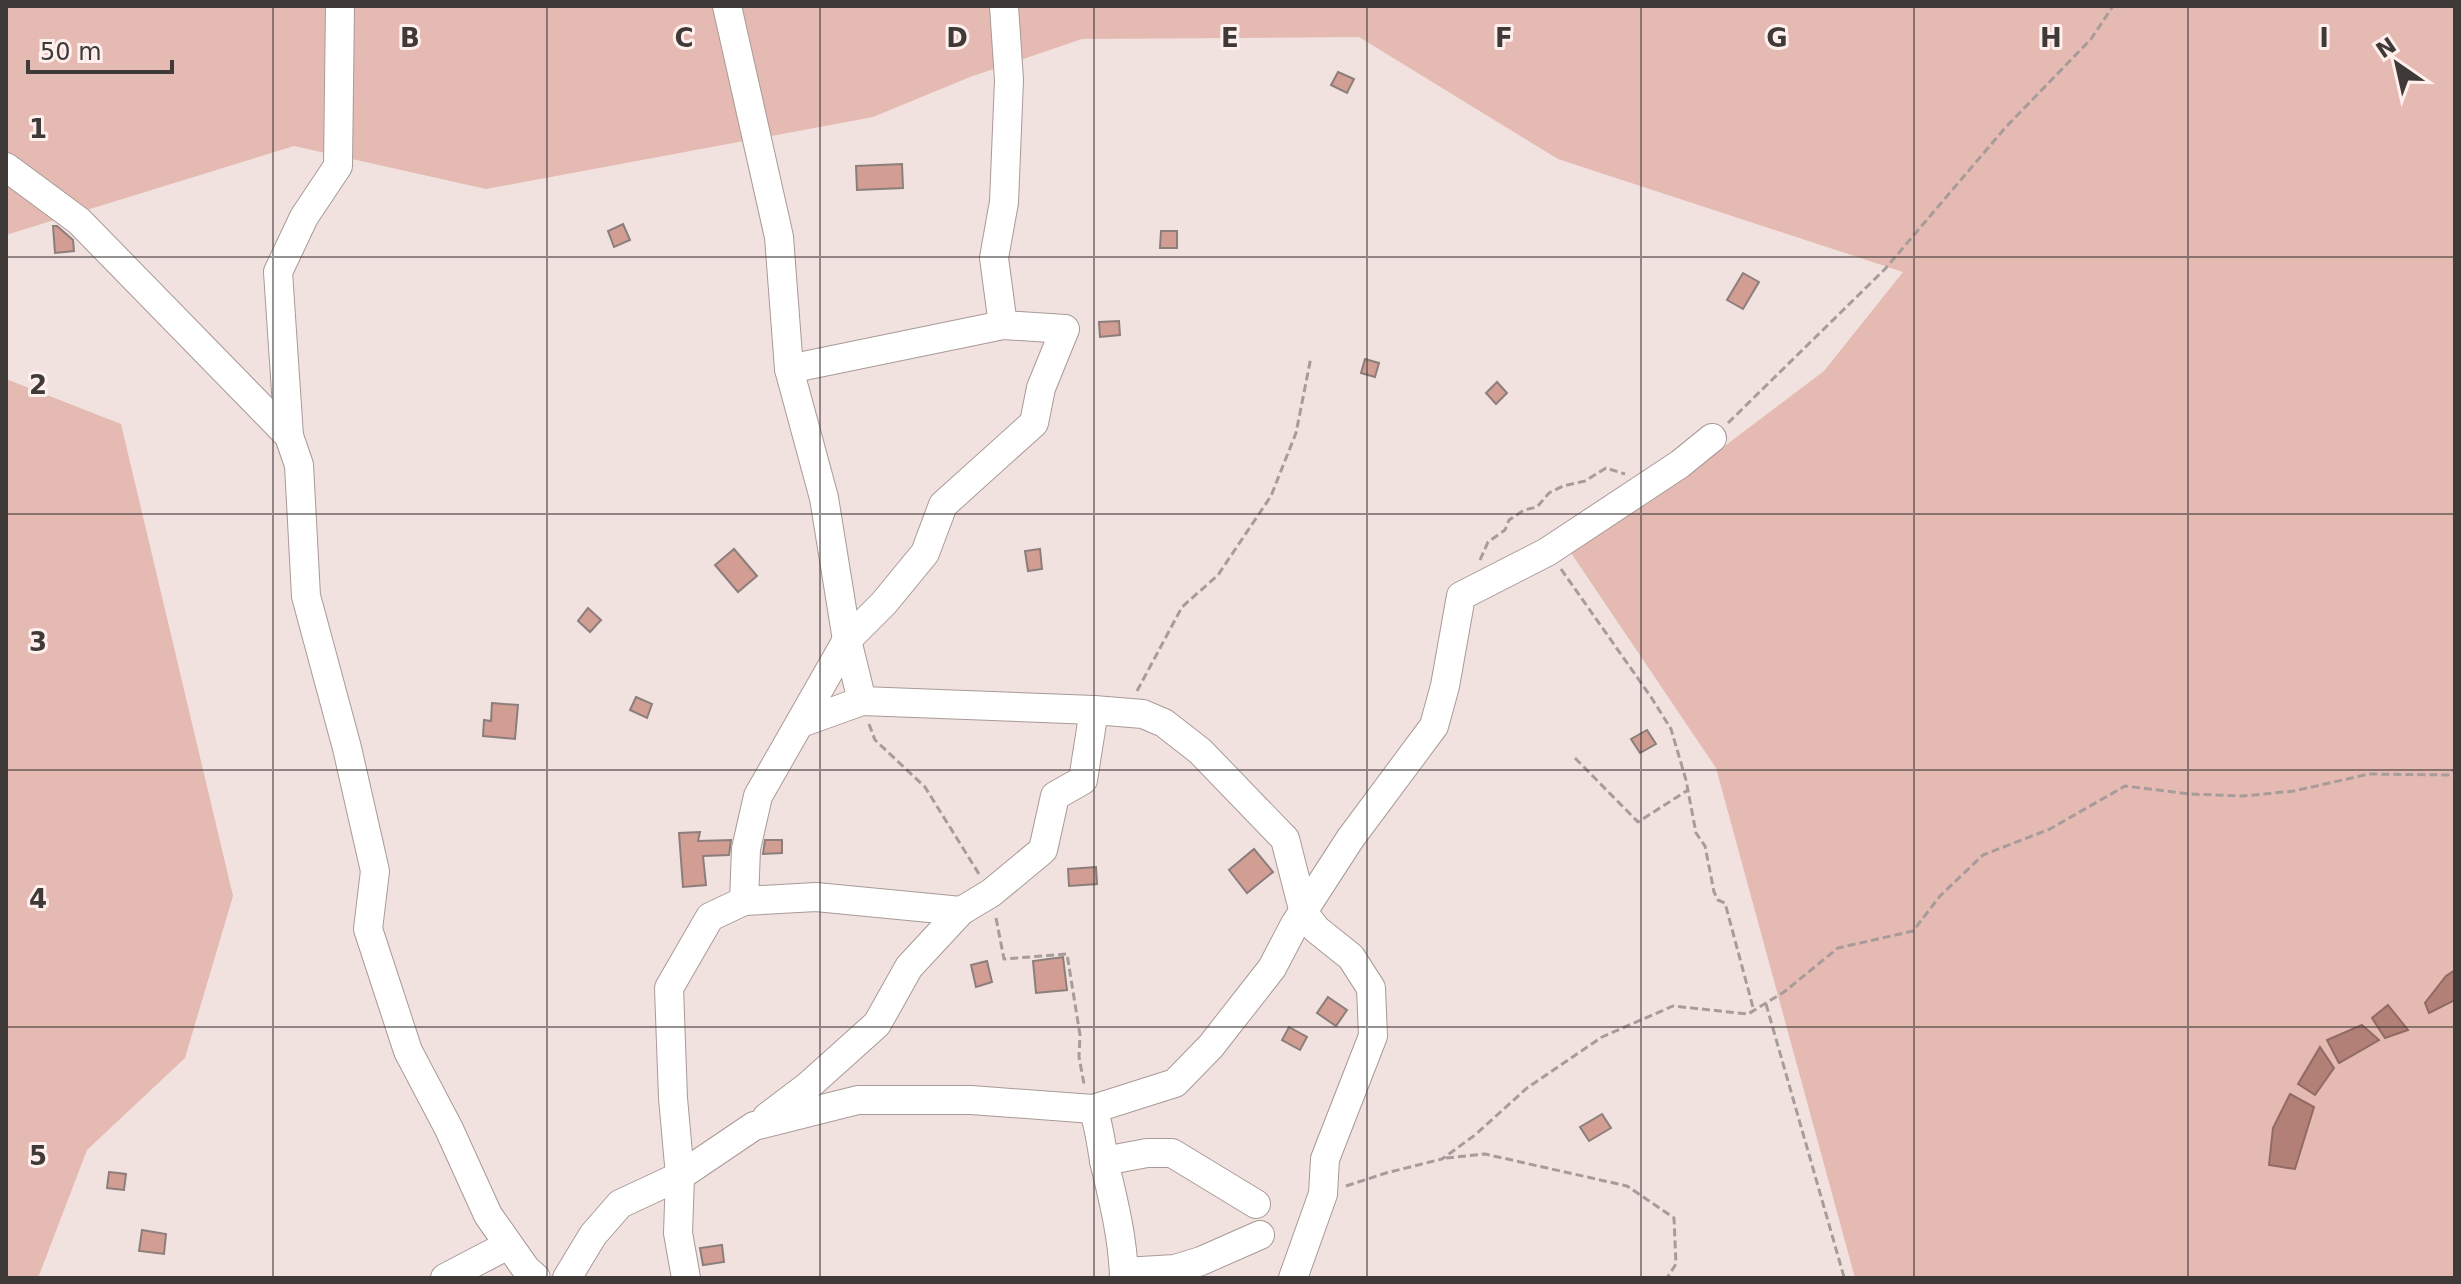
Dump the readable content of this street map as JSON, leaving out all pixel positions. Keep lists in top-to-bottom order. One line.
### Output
{"scale_bar":"50 m","north":"top left","grid":{"columns":["B","C","D","E","F","G","H","I"],"rows":["1","2","3","4","5"]}}
